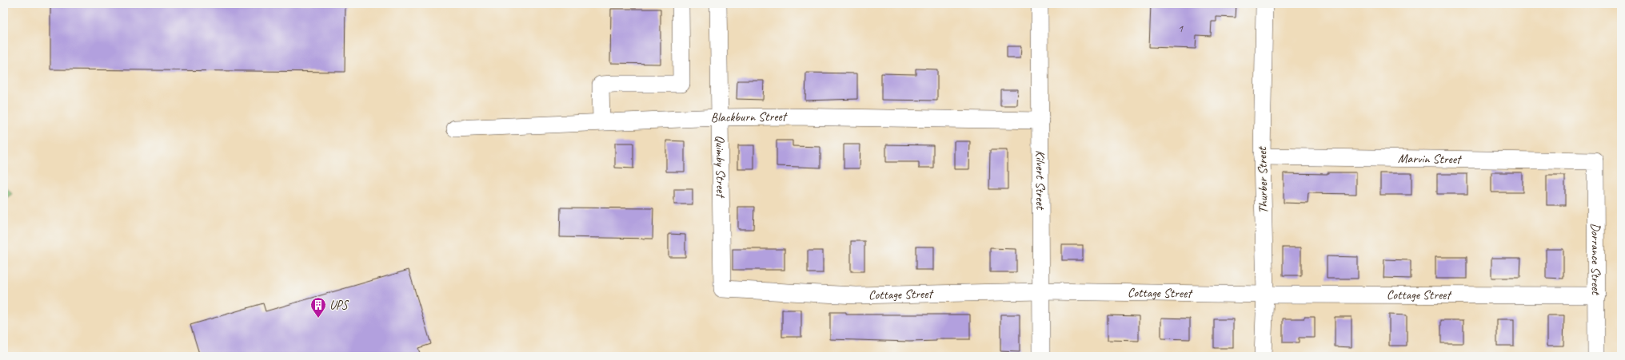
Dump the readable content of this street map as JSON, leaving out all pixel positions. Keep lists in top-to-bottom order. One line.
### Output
{"streets":{"street":["Blackburn Street","Marvin Street","Quimby Street","Kilvert Street","Thurber Street","Dorrance Street","Cottage Street"]},"crossings":[["Blackburn Street","Quimby Street"],["Blackburn Street","Kilvert Street"],["Marvin Street","Thurber Street"],["Marvin Street","Dorrance Street"],["Quimby Street","Cottage Street"],["Kilvert Street","Cottage Street"],["Thurber Street","Cottage Street"],["Dorrance Street","Cottage Street"]],"places":{"building":["UPS"]},"house_numbers":["1"]}
